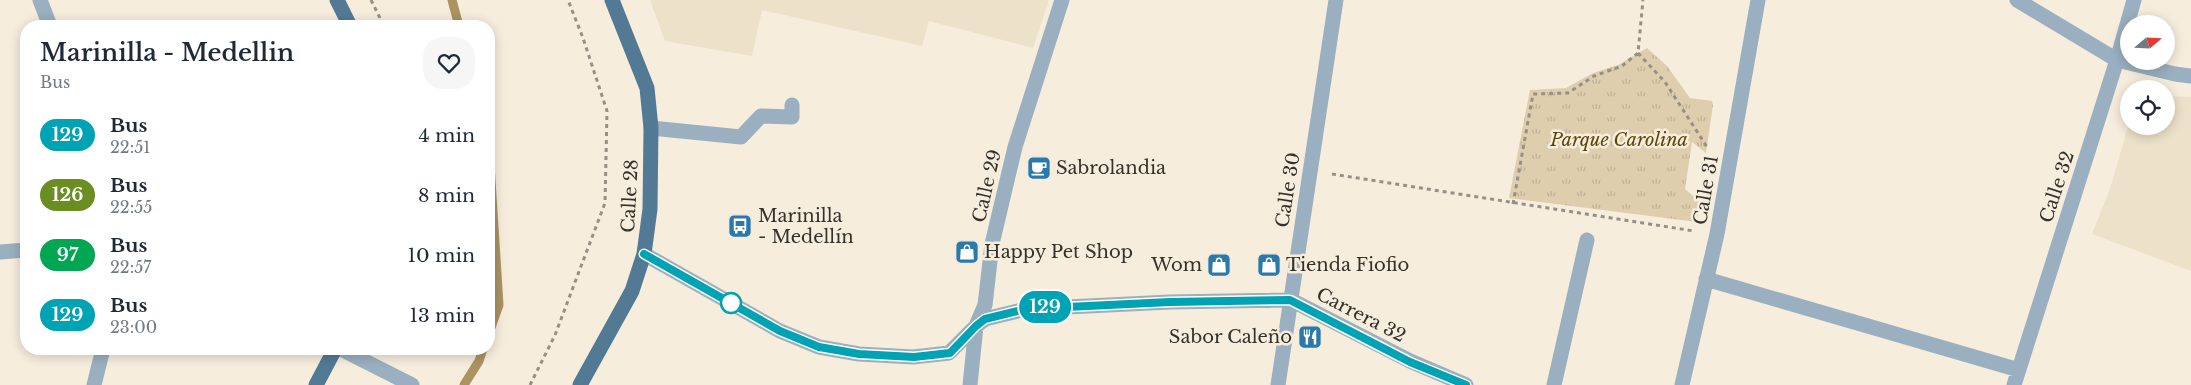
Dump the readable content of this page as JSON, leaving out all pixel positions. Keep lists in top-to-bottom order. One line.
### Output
{"streets":{"main road":["Calle 28"],"street":["Calle 29","Calle 32","Calle 30","Calle 31","Carrera 32"]},"crossings":[["Calle 29","Carrera 32"],["Calle 30","Carrera 32"],["Calle 28","Carrera 32"]],"parks":["Parque Carolina"],"places":{"cafe":["Sabrolandia"],"bus stop":["Marinilla - Medellín"],"shop":["Happy Pet Shop","Wom","Tienda Fiofio"],"restaurant":["Sabor Caleño"]},"lines":["bus line 129"],"north":"right","page":{"on_map":"129","heading":["Marinilla - Medellin","Bus"],"list":[{"mark":"129","name":"Bus","note":"22:51","value":"4 min"},{"mark":"126","name":"Bus","note":"22:55","value":"8 min"},{"mark":"97","name":"Bus","note":"22:57","value":"10 min"},{"mark":"129","name":"Bus","note":"23:00","value":"13 min"}]}}
